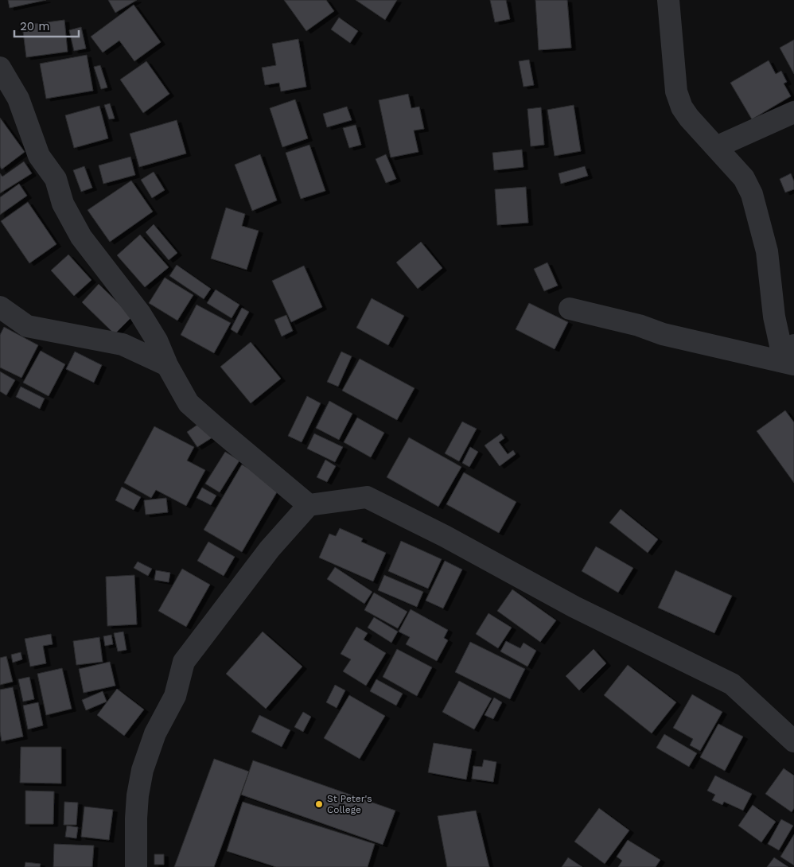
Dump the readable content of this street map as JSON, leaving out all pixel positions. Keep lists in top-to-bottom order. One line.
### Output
{"places":["St Peter's College"],"scale_bar":"20 m"}
